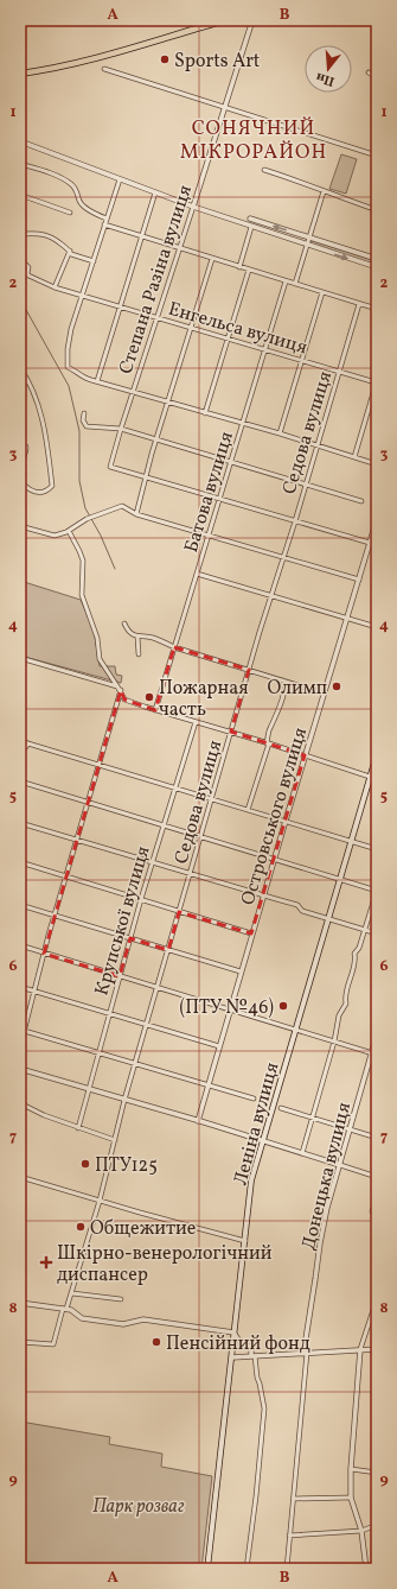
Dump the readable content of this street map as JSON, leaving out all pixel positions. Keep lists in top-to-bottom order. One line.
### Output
{"streets":{"main road":["Леніна вулиця"],"street":["Степана Разіна вулиця","Енгельса вулиця","Седова вулиця","Батова вулиця","Островського вулиця","Крупської вулиця","Донецька вулиця"]},"crossings":[["Степана Разіна вулиця","Енгельса вулиця"],["Енгельса вулиця","Седова вулиця"],["Енгельса вулиця","Батова вулиця"]],"districts":["СОНЯЧНИЙ МІКРОРАЙОН"],"parks":["Парк розваг"],"places":{"other":["Sports Art","Олимп","Пожарная часть","(ПТУ №46)","ПТУ125","Общежитие","Пенсійний фонд"],"health":["Шкірно-венерологічний диспансер"]},"north":"bottom","grid":{"columns":["A","B"],"rows":["1","2","3","4","5","6","7","8","9"]}}
